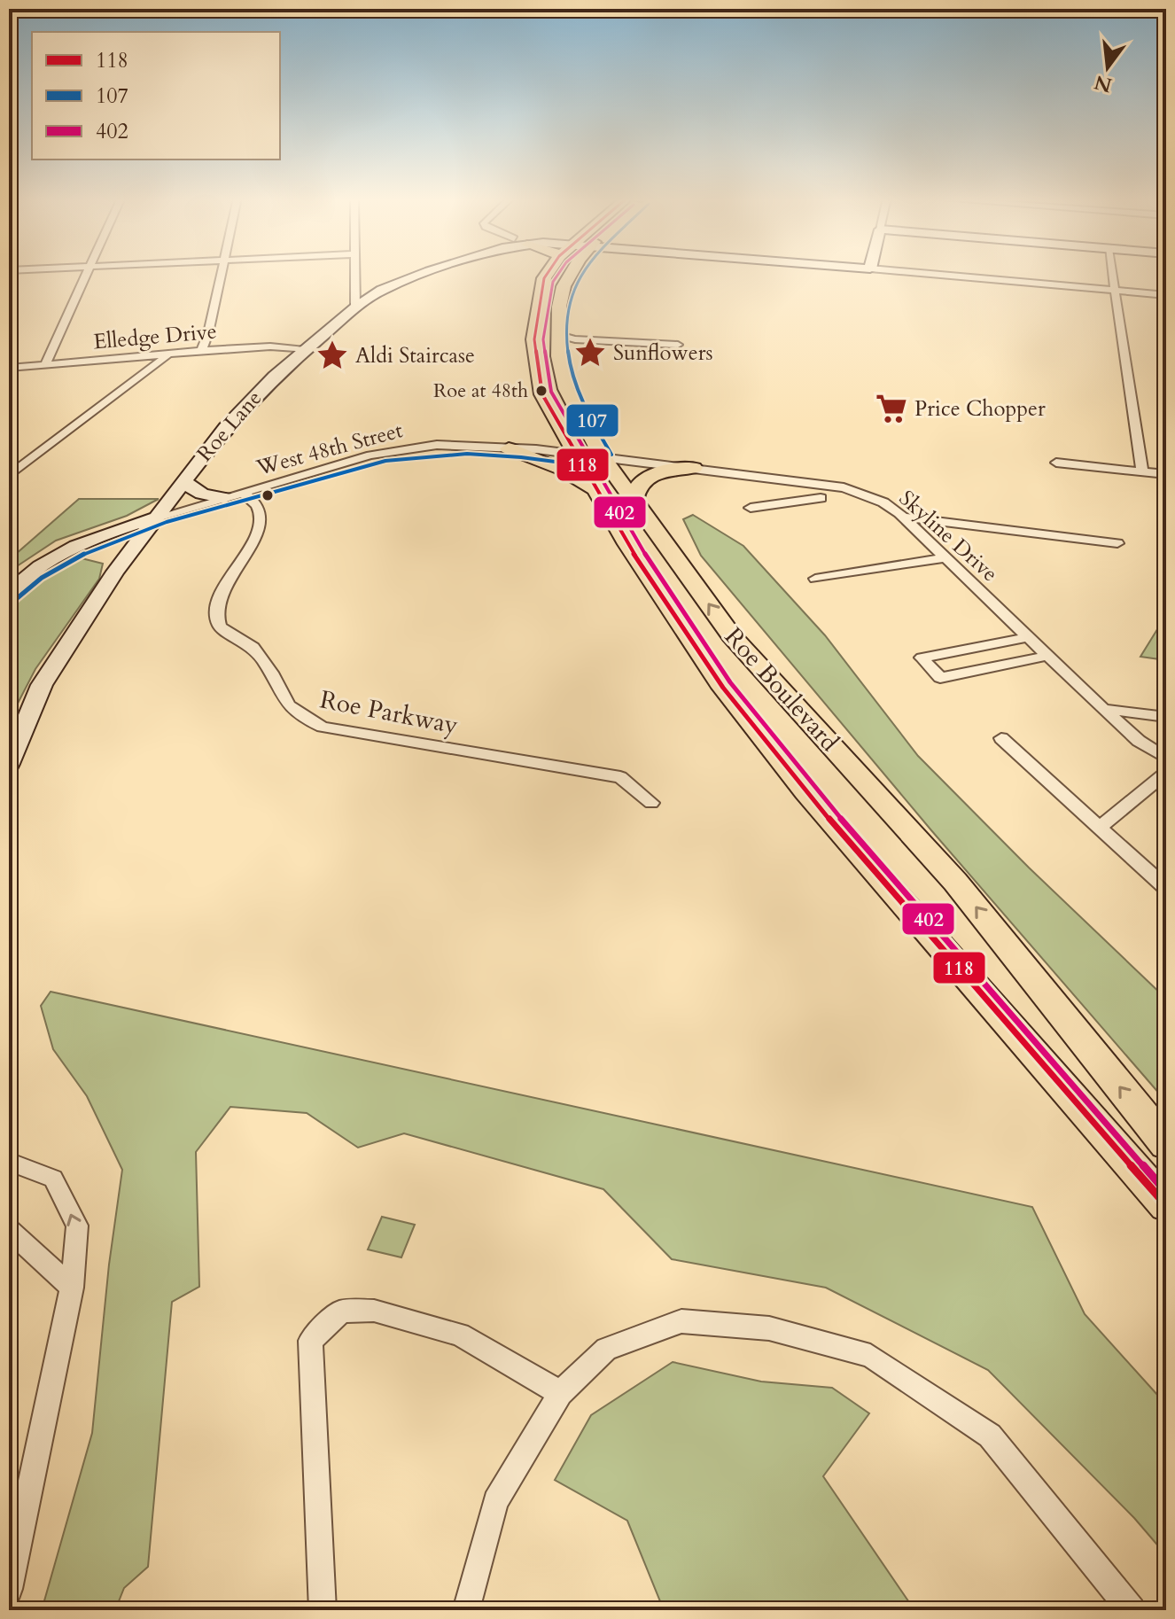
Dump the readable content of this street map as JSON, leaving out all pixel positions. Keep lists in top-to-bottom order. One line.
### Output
{"streets":{"main road":["Roe Boulevard"],"street":["Elledge Drive","Roe Lane","West 48th Street","Skyline Drive","Roe Parkway"]},"crossings":[["Elledge Drive","Roe Lane"],["Roe Lane","West 48th Street"],["West 48th Street","Skyline Drive"],["West 48th Street","Roe Boulevard"],["West 48th Street","Roe Parkway"],["Skyline Drive","Roe Boulevard"]],"places":{"place":["Sunflowers","Aldi Staircase"],"other":["Roe at 48th"],"supermarket":["Price Chopper"]},"lines":["transit line 118","transit line 107","transit line 402"],"legend":["118","107","402"],"north":"bottom"}
